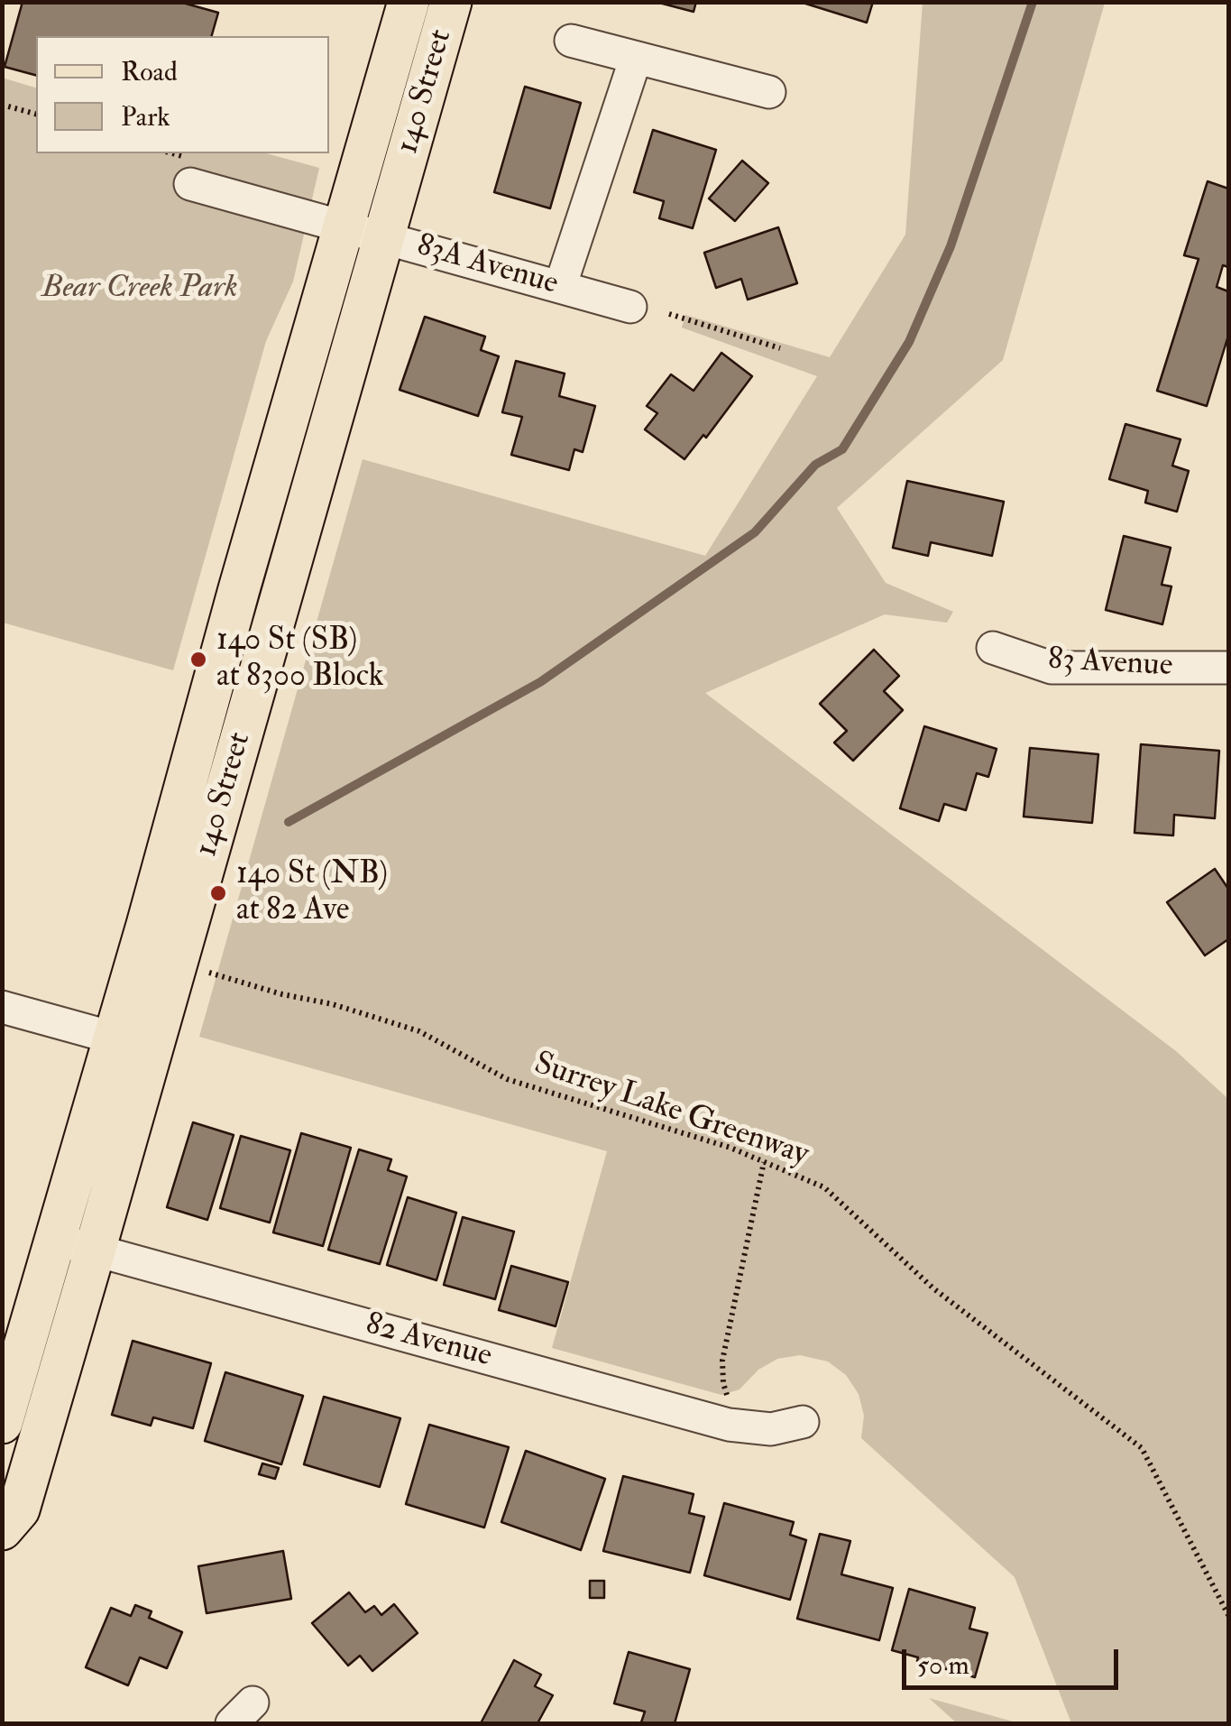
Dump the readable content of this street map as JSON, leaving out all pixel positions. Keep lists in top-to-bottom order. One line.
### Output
{"streets":{"main road":["140 Street"],"street":["83A Avenue","83 Avenue","82 Avenue"],"path":["Surrey Lake Greenway"]},"crossings":[["140 Street","83A Avenue"],["140 Street","82 Avenue"]],"parks":["Bear Creek Park"],"places":["140 St (SB) at 8300 Block","140 St (NB) at 82 Ave"],"legend":["Road","Park"],"scale_bar":"50 m"}
